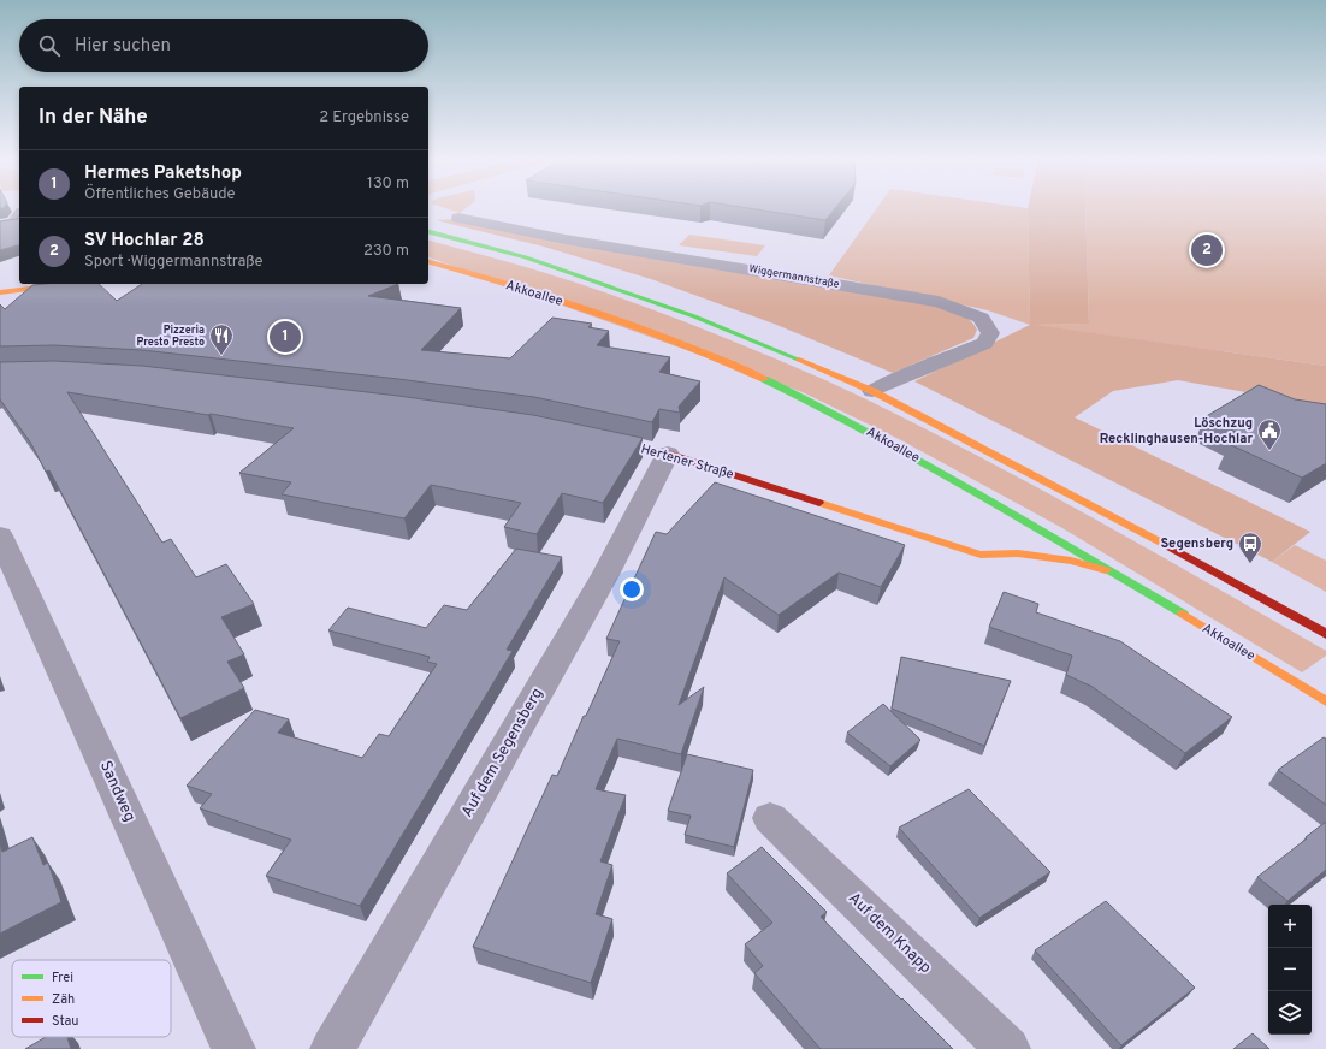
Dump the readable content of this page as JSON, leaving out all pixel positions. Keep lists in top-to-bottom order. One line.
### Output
{"streets":{"main road":["Akkoallee","Hertener Straße"],"street":["Wiggermannstraße","Auf dem Segensberg","Sandweg","Auf dem Knapp"]},"crossings":[["Akkoallee","Hertener Straße"],["Hertener Straße","Auf dem Segensberg"]],"places":{"restaurant":["Pizzeria Presto Presto"],"public building":["Löschzug Recklinghausen-Hochlar"],"bus stop":["Segensberg"]},"legend":["Frei","Zäh","Stau"],"page":{"search":"Hier suchen","heading":["In der Nähe","2 Ergebnisse"],"list":[{"mark":"1","name":"Hermes Paketshop","note":"Öffentliches Gebäude","value":"130 m"},{"mark":"2","name":"SV Hochlar 28","note":"Sport · Wiggermannstraße","value":"230 m"}],"pins":["2","1"],"map_buttons":["+","−"]}}
